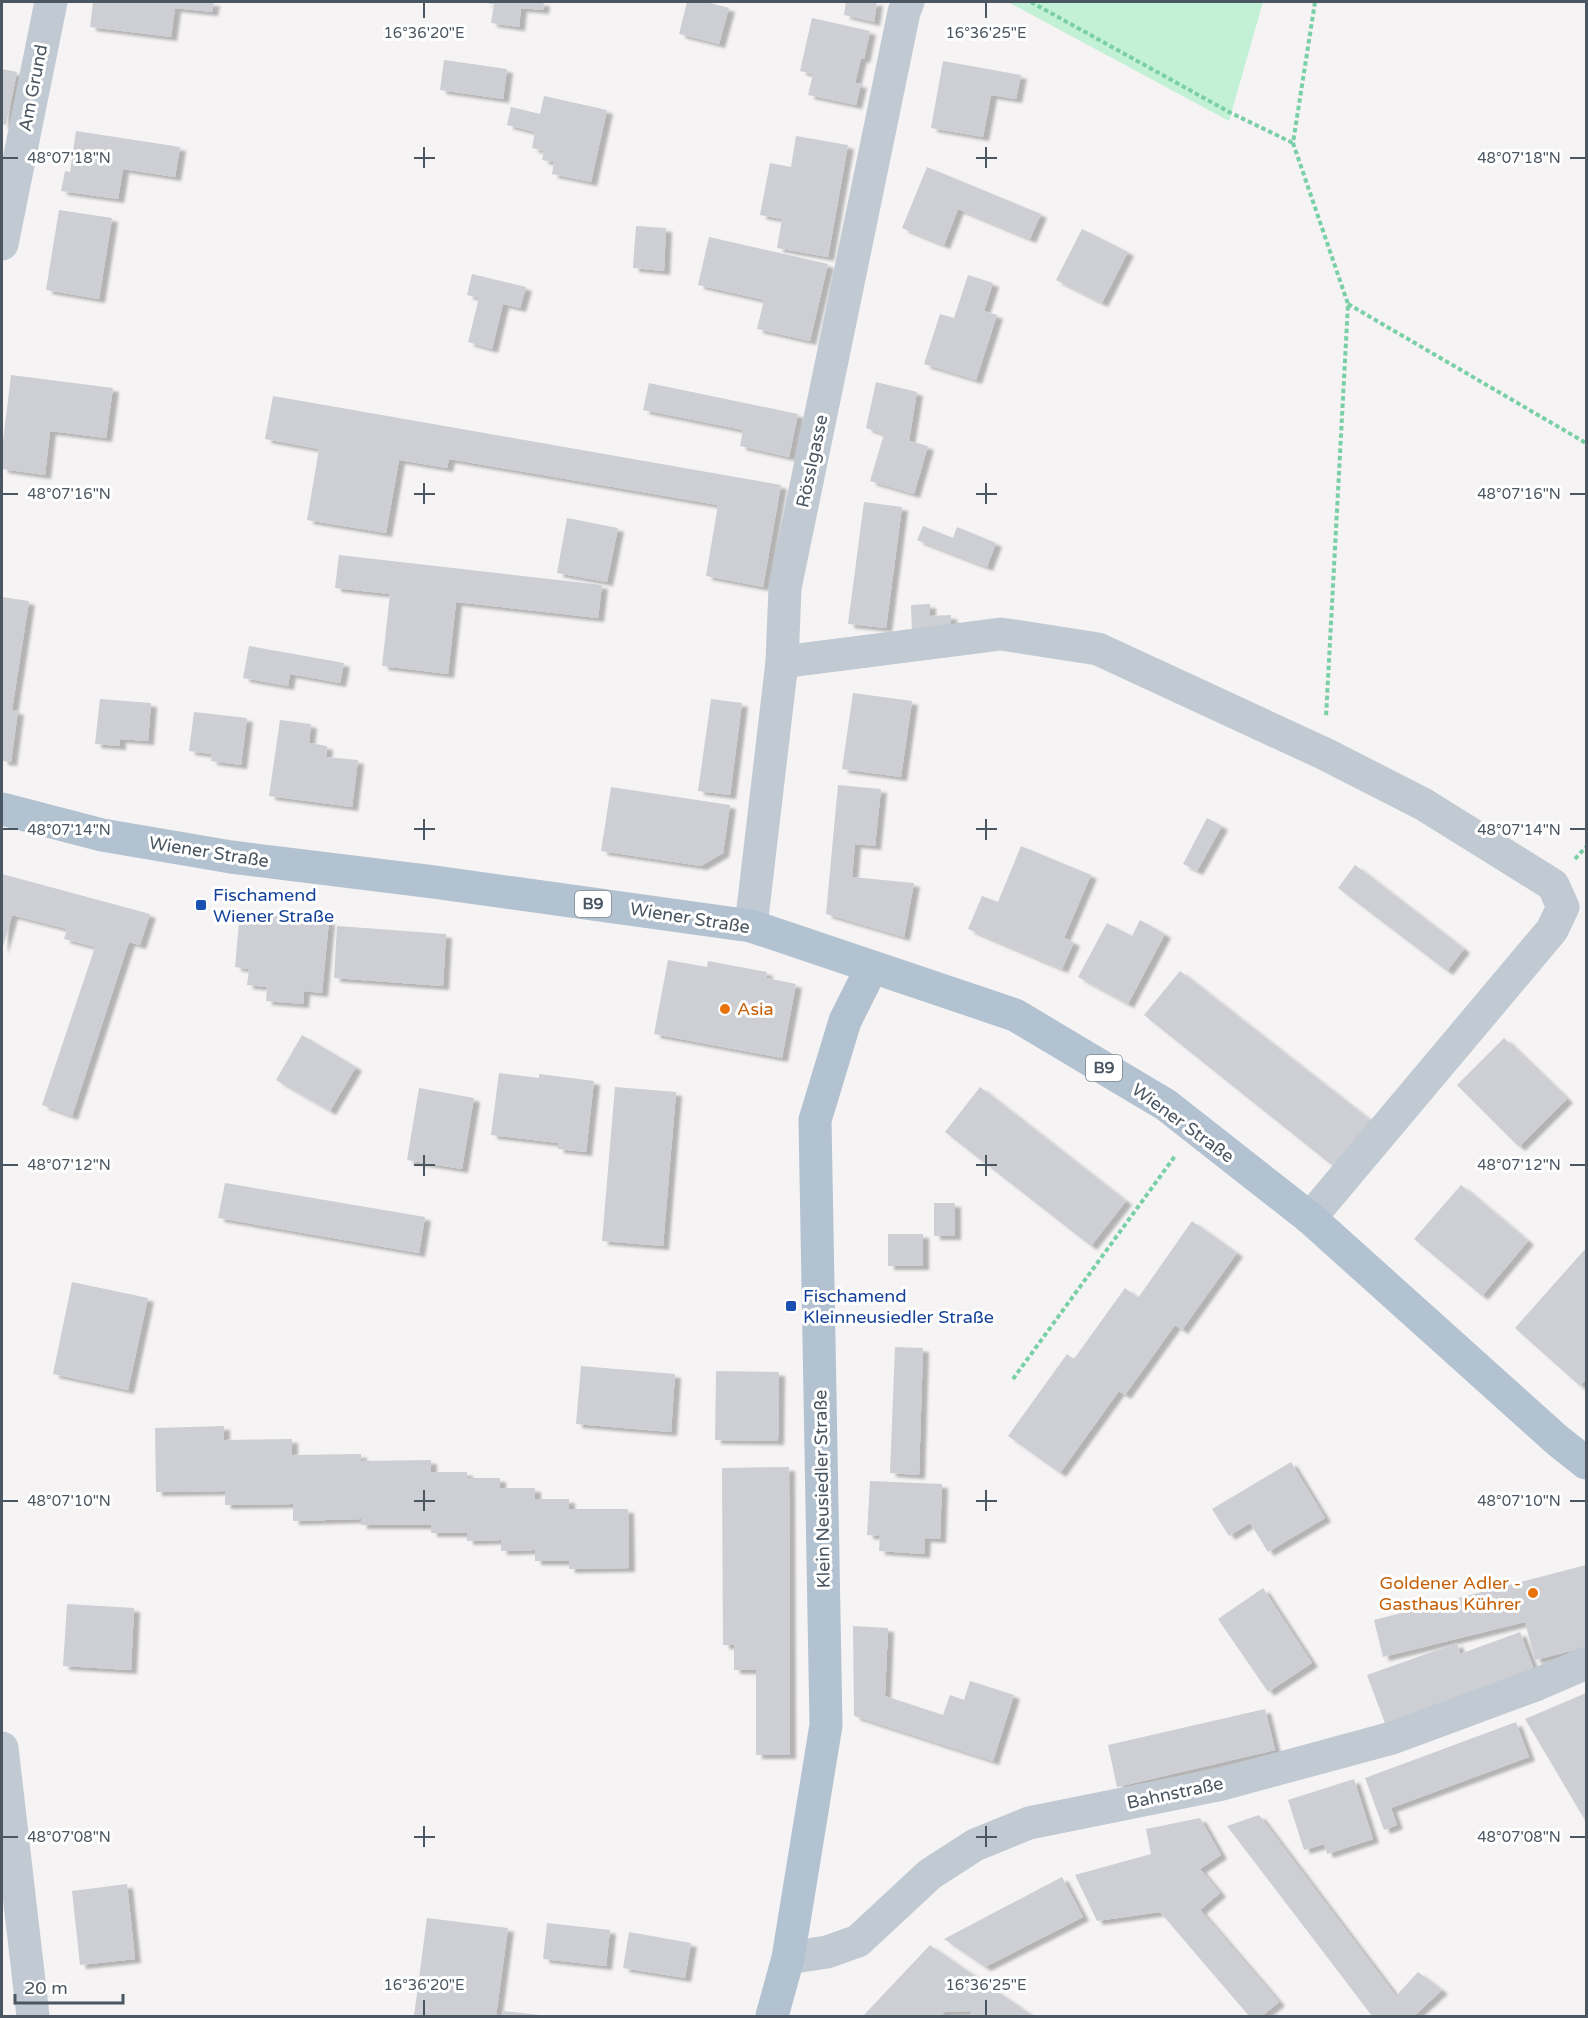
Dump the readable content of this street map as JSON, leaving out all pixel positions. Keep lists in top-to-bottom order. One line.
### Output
{"streets":{"main road":["Wiener Straße","B9","Klein Neusiedler Straße"],"street":["Am Grund","Rösslgasse","Bahnstraße"]},"crossings":[["Rösslgasse","Wiener Straße"],["Wiener Straße","Klein Neusiedler Straße"],["Klein Neusiedler Straße","Bahnstraße"]],"places":{"transit":["Fischamend Wiener Straße","Fischamend Kleinneusiedler Straße"],"other":["Asia","Goldener Adler - Gasthaus Kührer"]},"scale_bar":"20 m","coordinates":["16°36'20\"E","16°36'25\"E","48°07'18\"N","48°07'16\"N","48°07'14\"N","48°07'12\"N","48°07'10\"N","48°07'08\"N"]}
